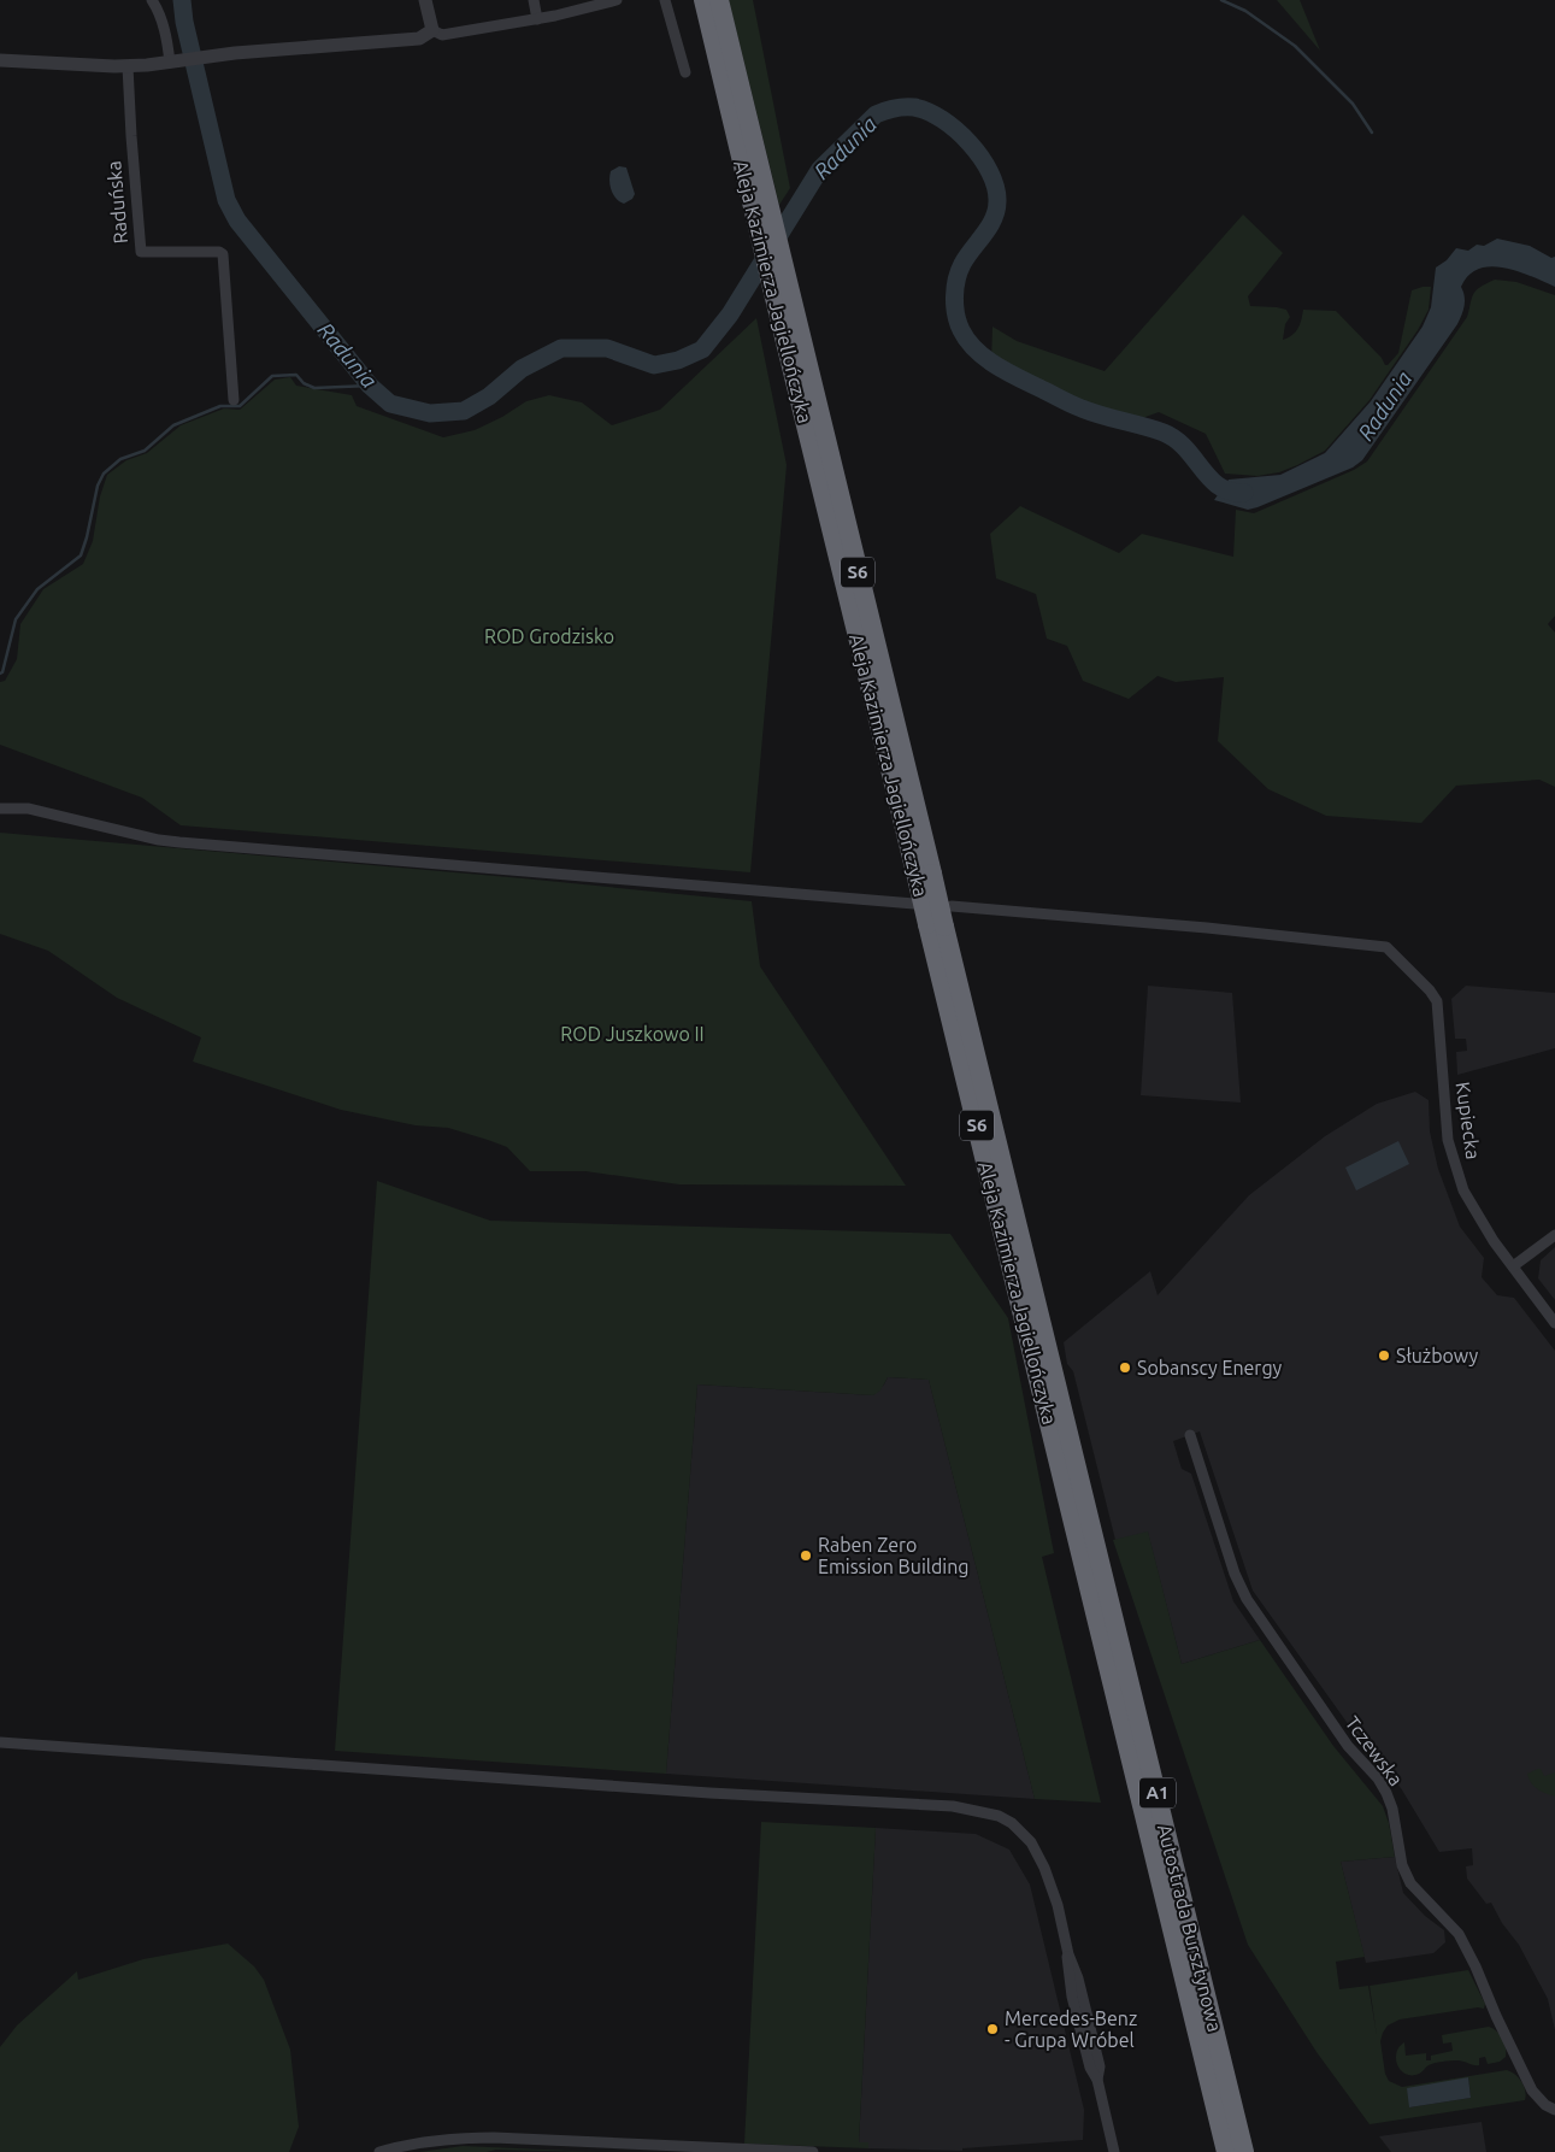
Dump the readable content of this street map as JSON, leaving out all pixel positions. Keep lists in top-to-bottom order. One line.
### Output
{"streets":{"highway":["Aleja Kazimierza Jagiellończyka","S6","A1","Autostrada Bursztynowa"],"street":["Raduńska","Kupiecka","Tczewska"]},"crossings":[["Aleja Kazimierza Jagiellończyka","Autostrada Bursztynowa"]],"water":["Radunia"],"parks":["ROD Grodzisko","ROD Juszkowo II"],"places":["Służbowy","Sobanscy Energy","Raben Zero Emission Building","Mercedes-Benz - Grupa Wróbel"]}
